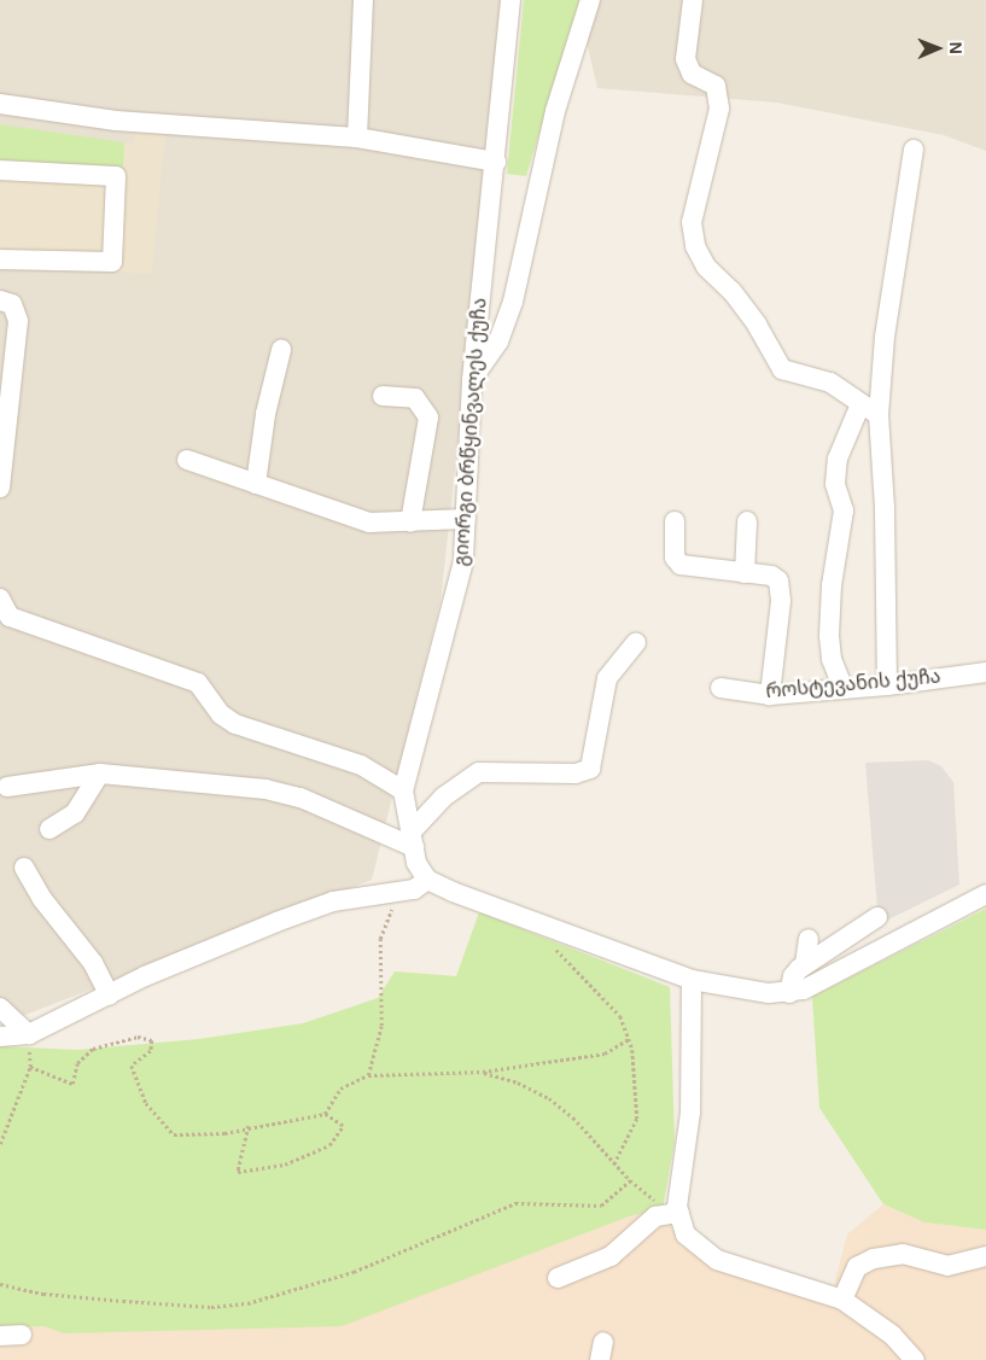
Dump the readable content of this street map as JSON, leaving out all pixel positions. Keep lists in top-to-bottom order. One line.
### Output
{"streets":{"street":["გიორგი ბრწყინვალეს ქუჩა","როსტევანის ქუჩა"]},"north":"right"}
